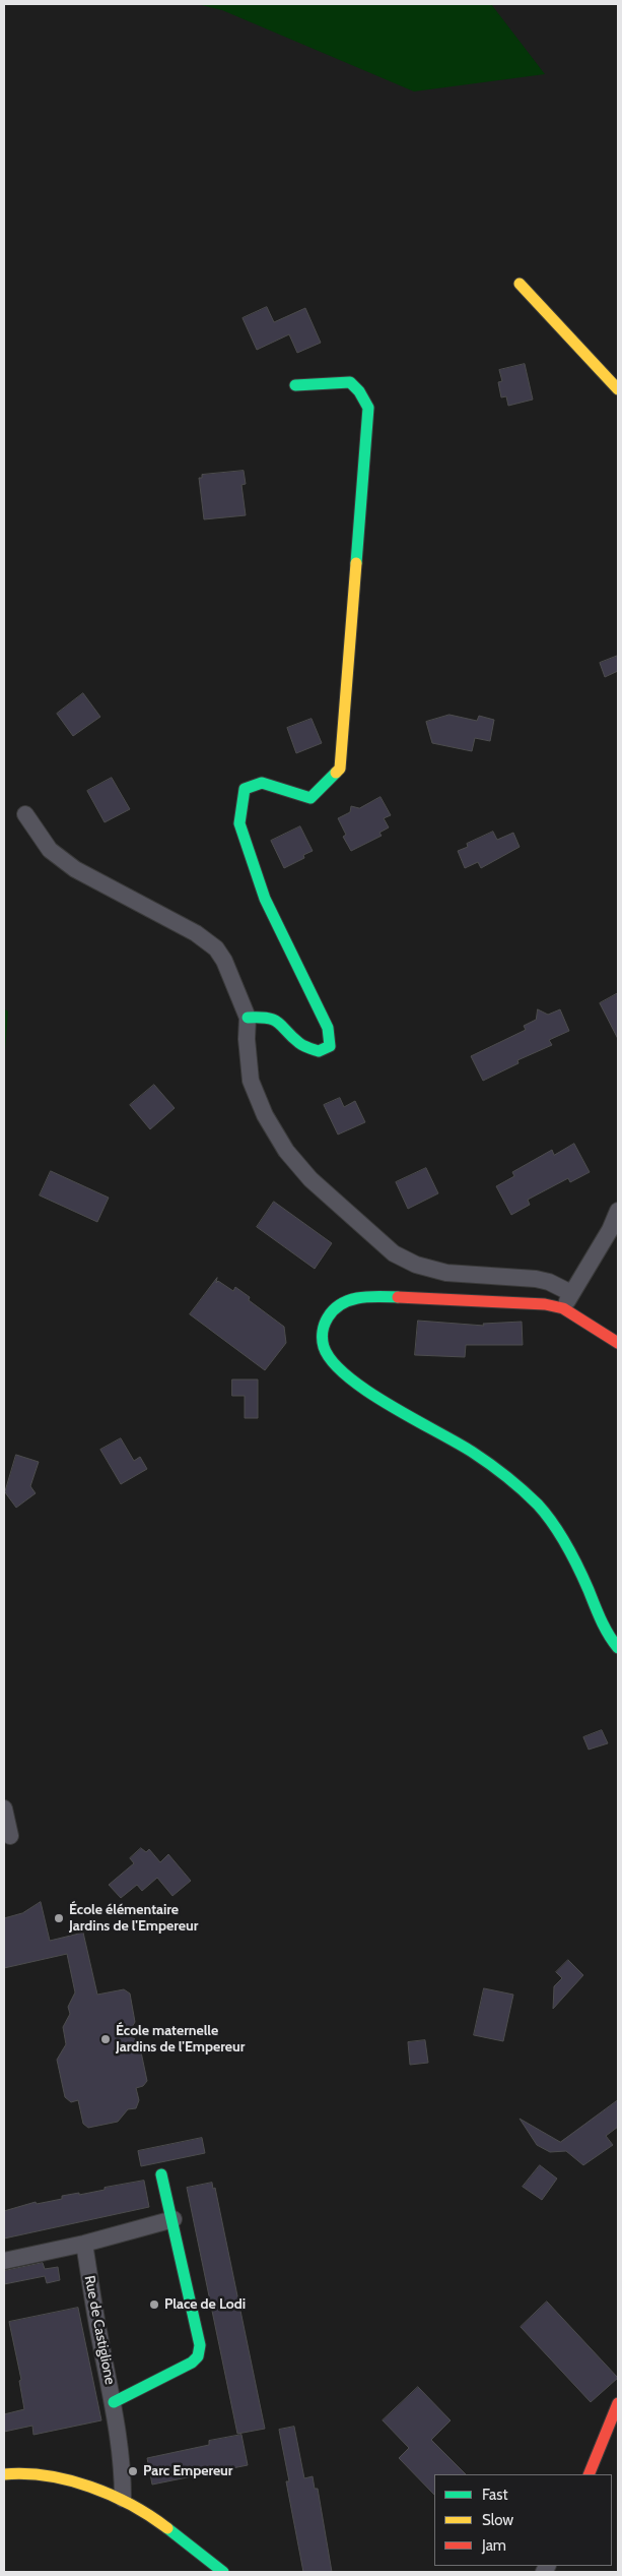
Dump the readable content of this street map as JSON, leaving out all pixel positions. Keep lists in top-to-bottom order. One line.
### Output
{"streets":{"street":["Rue de Castiglione"]},"places":["École élémentaire Jardins de l'Empereur","École maternelle Jardins de l'Empereur","Place de Lodi","Parc Empereur"],"legend":["Fast","Slow","Jam"]}
